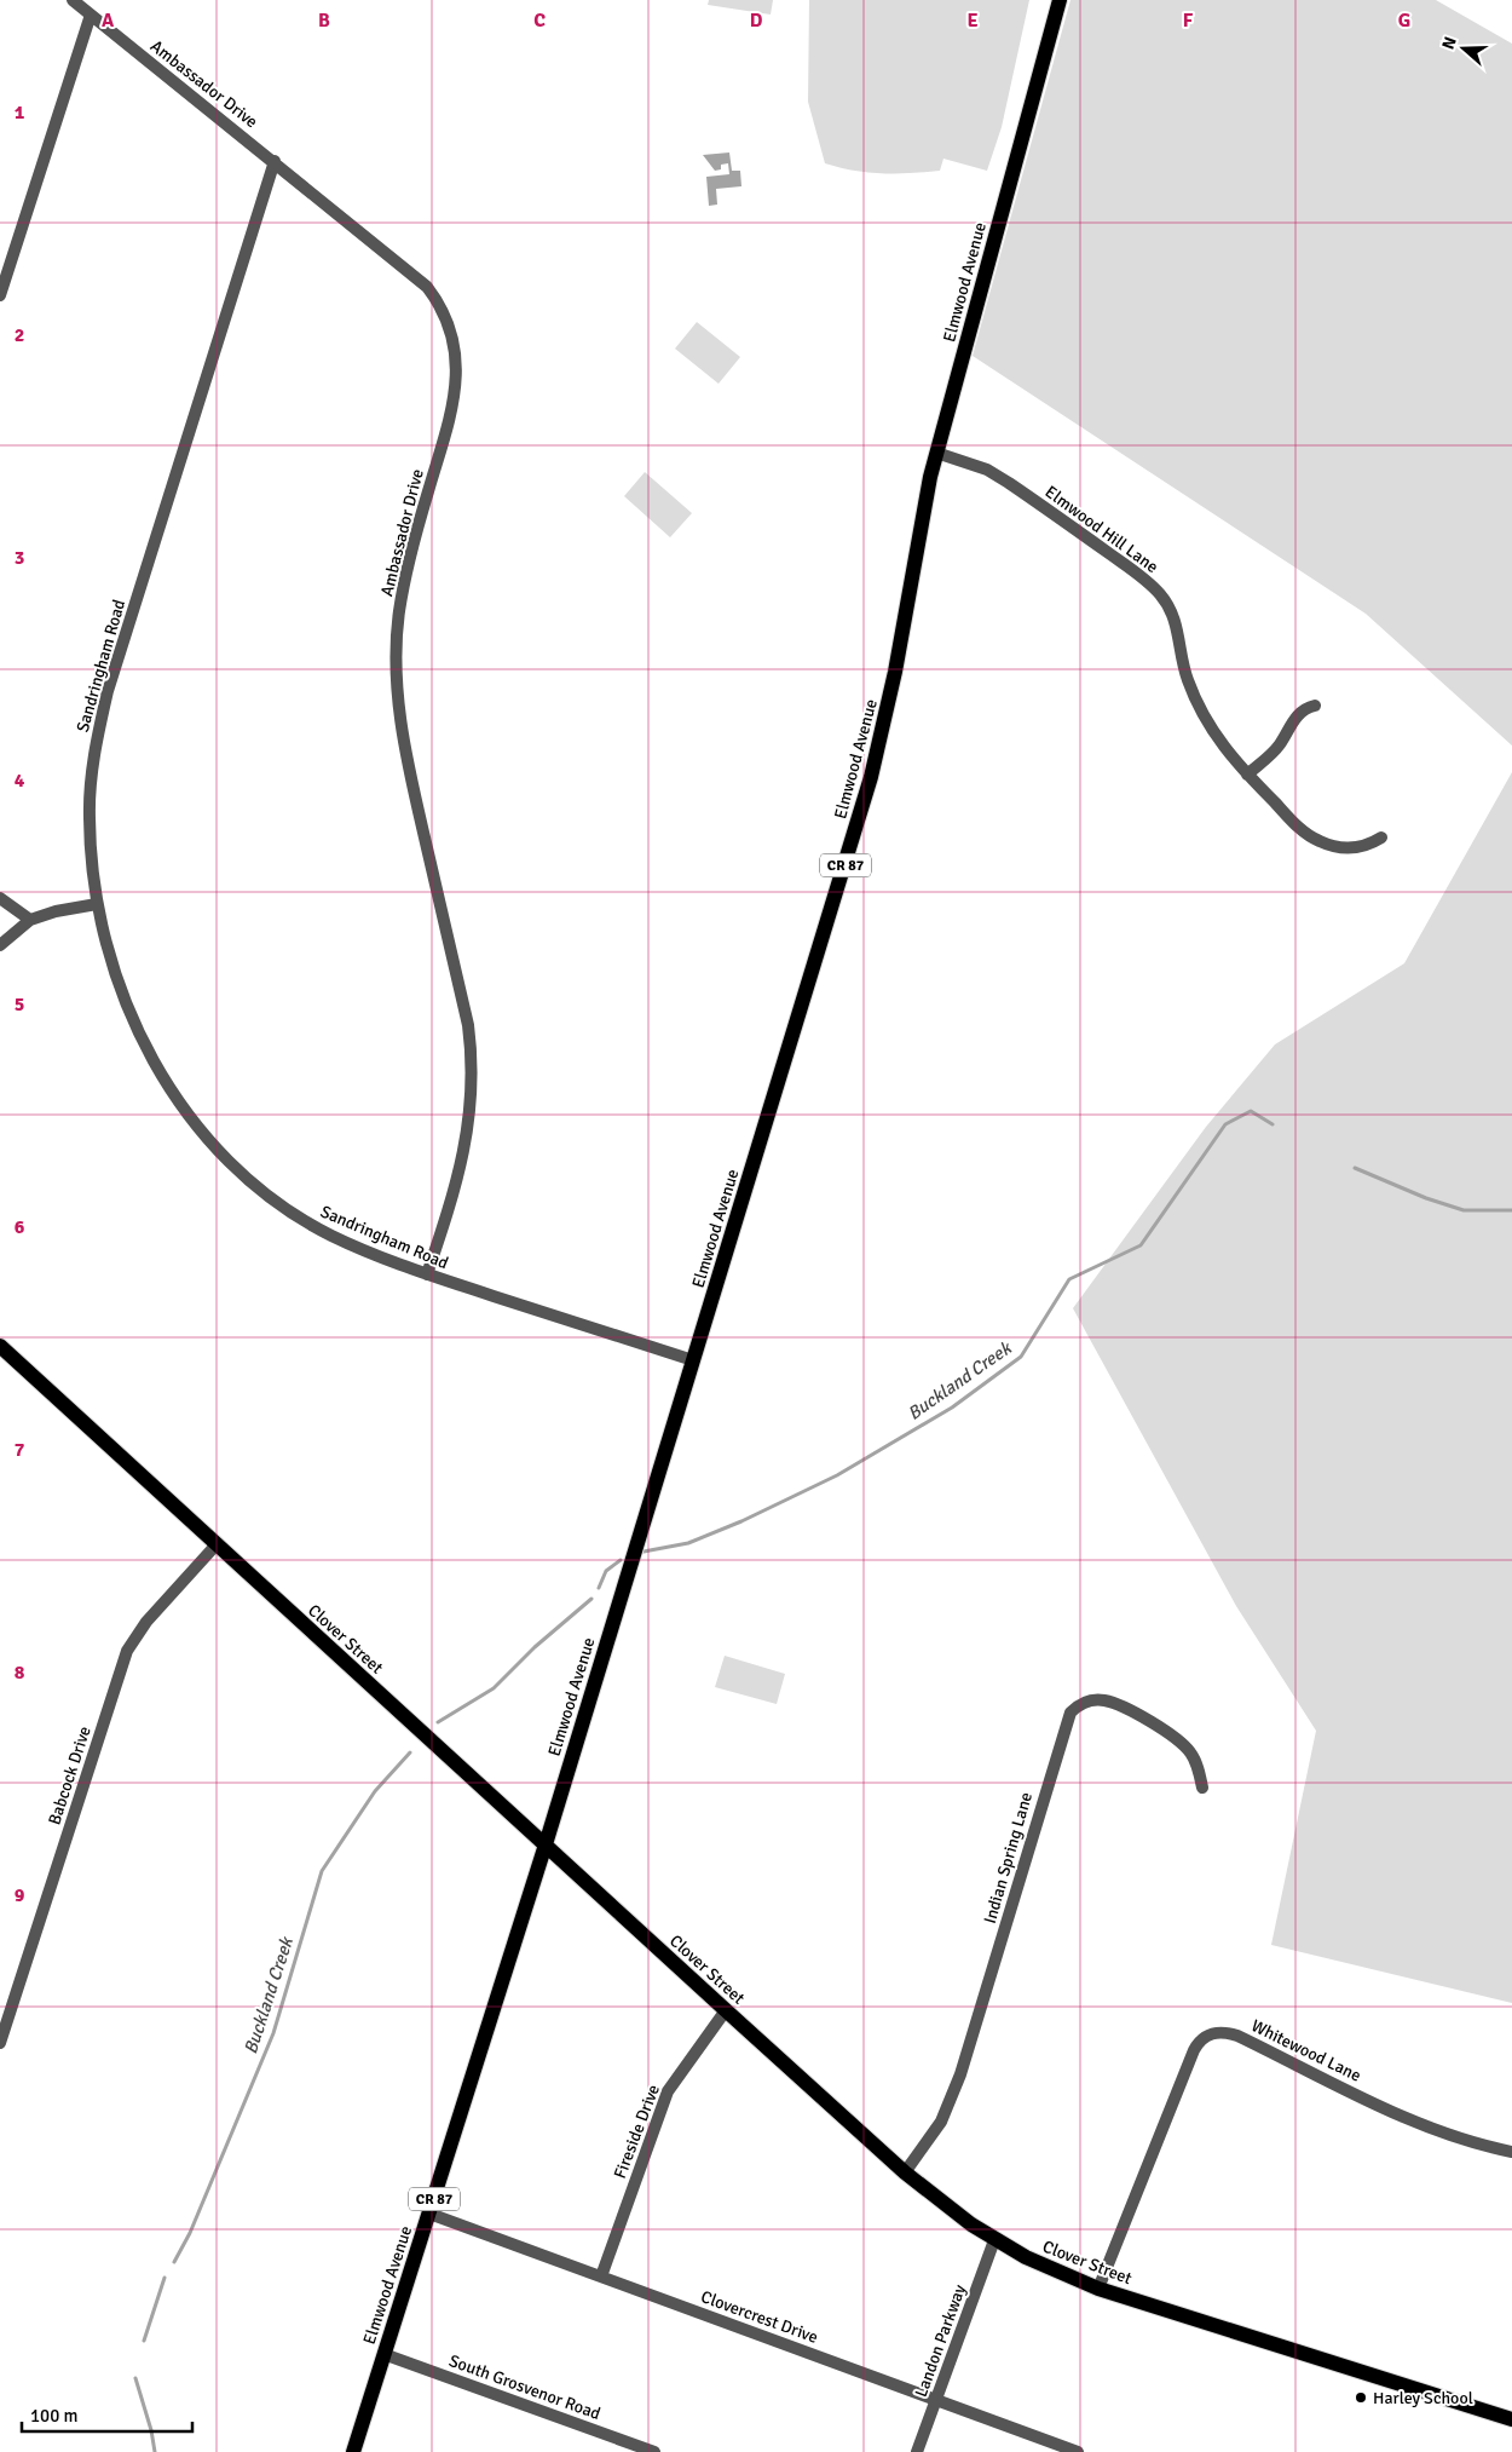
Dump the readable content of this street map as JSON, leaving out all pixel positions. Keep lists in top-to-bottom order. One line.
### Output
{"streets":{"main road":["Elmwood Avenue","CR 87","Clover Street"],"street":["Ambassador Drive","Elmwood Hill Lane","Sandringham Road","Babcock Drive","Indian Spring Lane","Whitewood Lane","Fireside Drive","Clovercrest Drive","Landon Parkway","South Grosvenor Road"]},"crossings":[["Ambassador Drive","Sandringham Road"],["Elmwood Avenue","Elmwood Hill Lane"],["Elmwood Avenue","Sandringham Road"],["Elmwood Avenue","Clover Street"],["Elmwood Avenue","Clovercrest Drive"],["Elmwood Avenue","South Grosvenor Road"],["Clover Street","Babcock Drive"],["Clover Street","Indian Spring Lane"],["Clover Street","Whitewood Lane"],["Clover Street","Fireside Drive"],["Clover Street","Landon Parkway"],["Fireside Drive","Clovercrest Drive"],["Clovercrest Drive","Landon Parkway"]],"water":["Buckland Creek"],"places":["Harley School"],"scale_bar":"100 m","north":"left","grid":{"columns":["A","B","C","D","E","F","G"],"rows":["1","2","3","4","5","6","7","8","9"]}}
